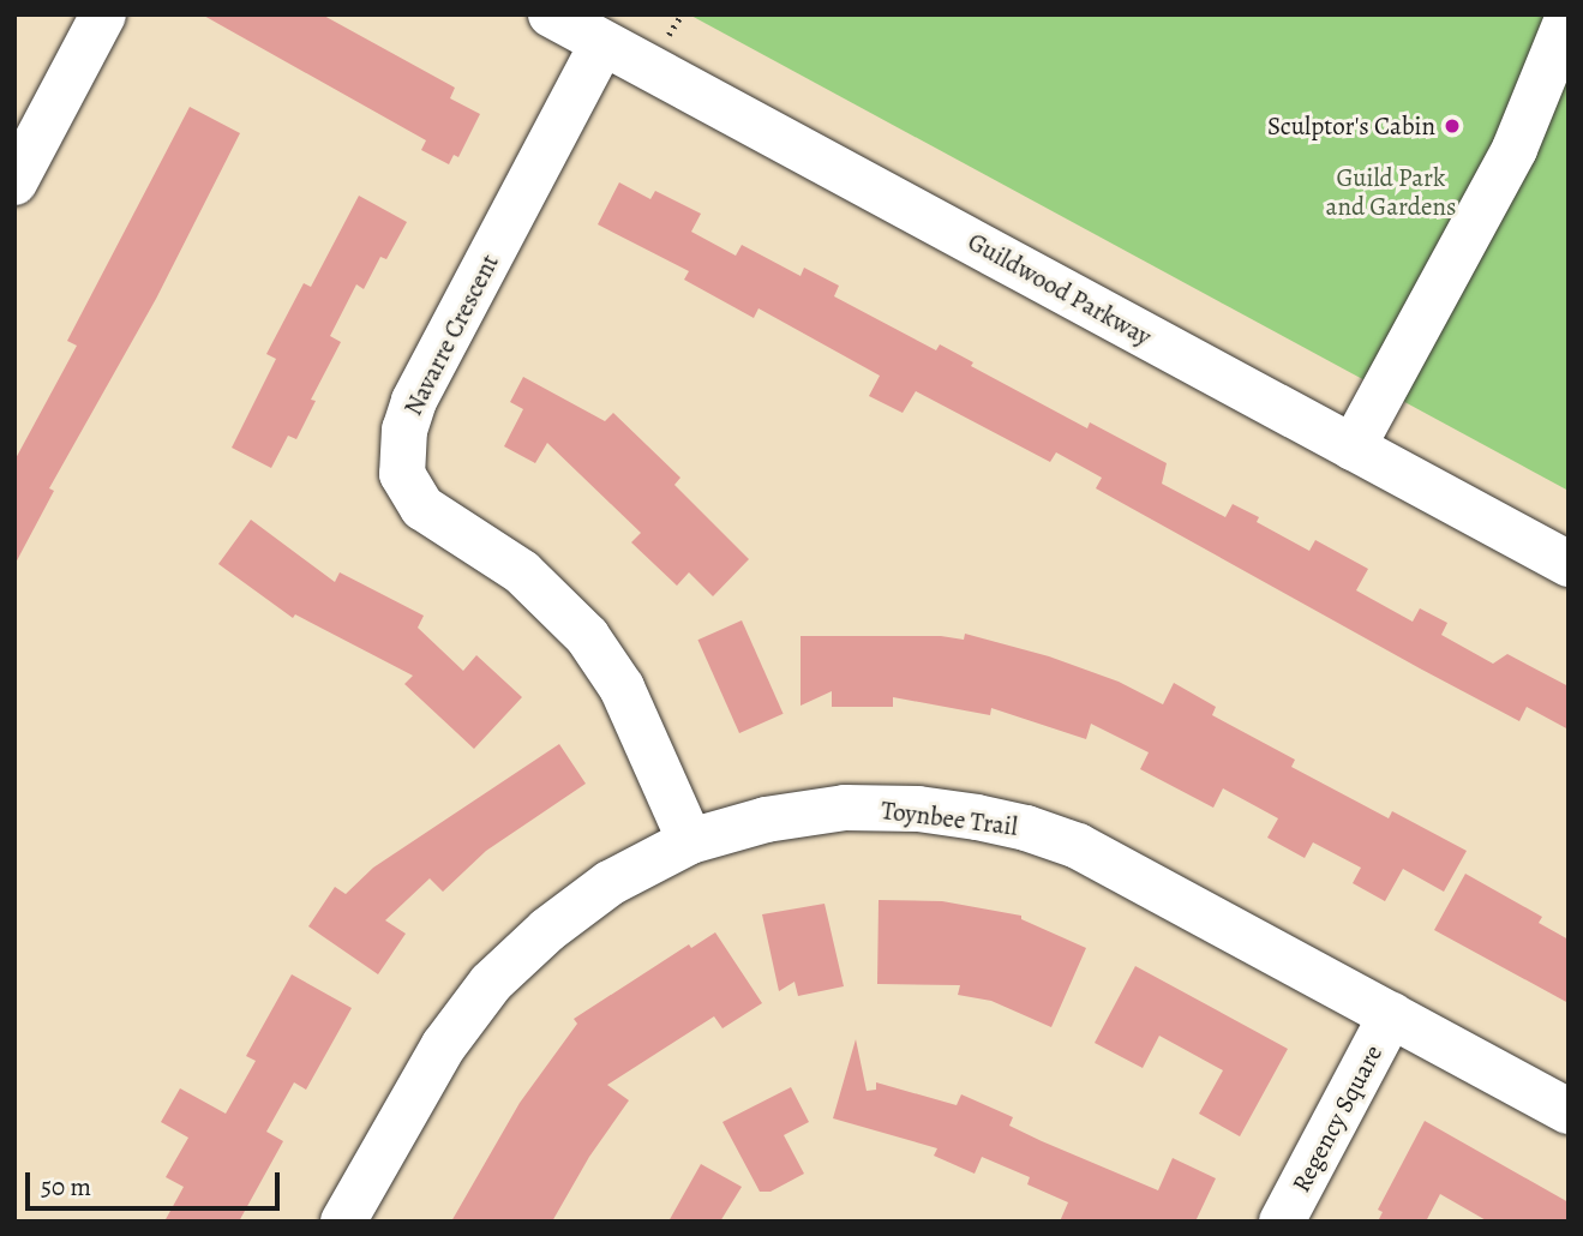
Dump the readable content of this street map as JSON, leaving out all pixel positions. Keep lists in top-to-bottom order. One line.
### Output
{"streets":{"street":["Guildwood Parkway","Navarre Crescent","Toynbee Trail","Regency Square"]},"crossings":[["Guildwood Parkway","Navarre Crescent"],["Navarre Crescent","Toynbee Trail"],["Toynbee Trail","Regency Square"]],"parks":["Guild Park and Gardens"],"places":["Sculptor's Cabin"],"scale_bar":"50 m"}
